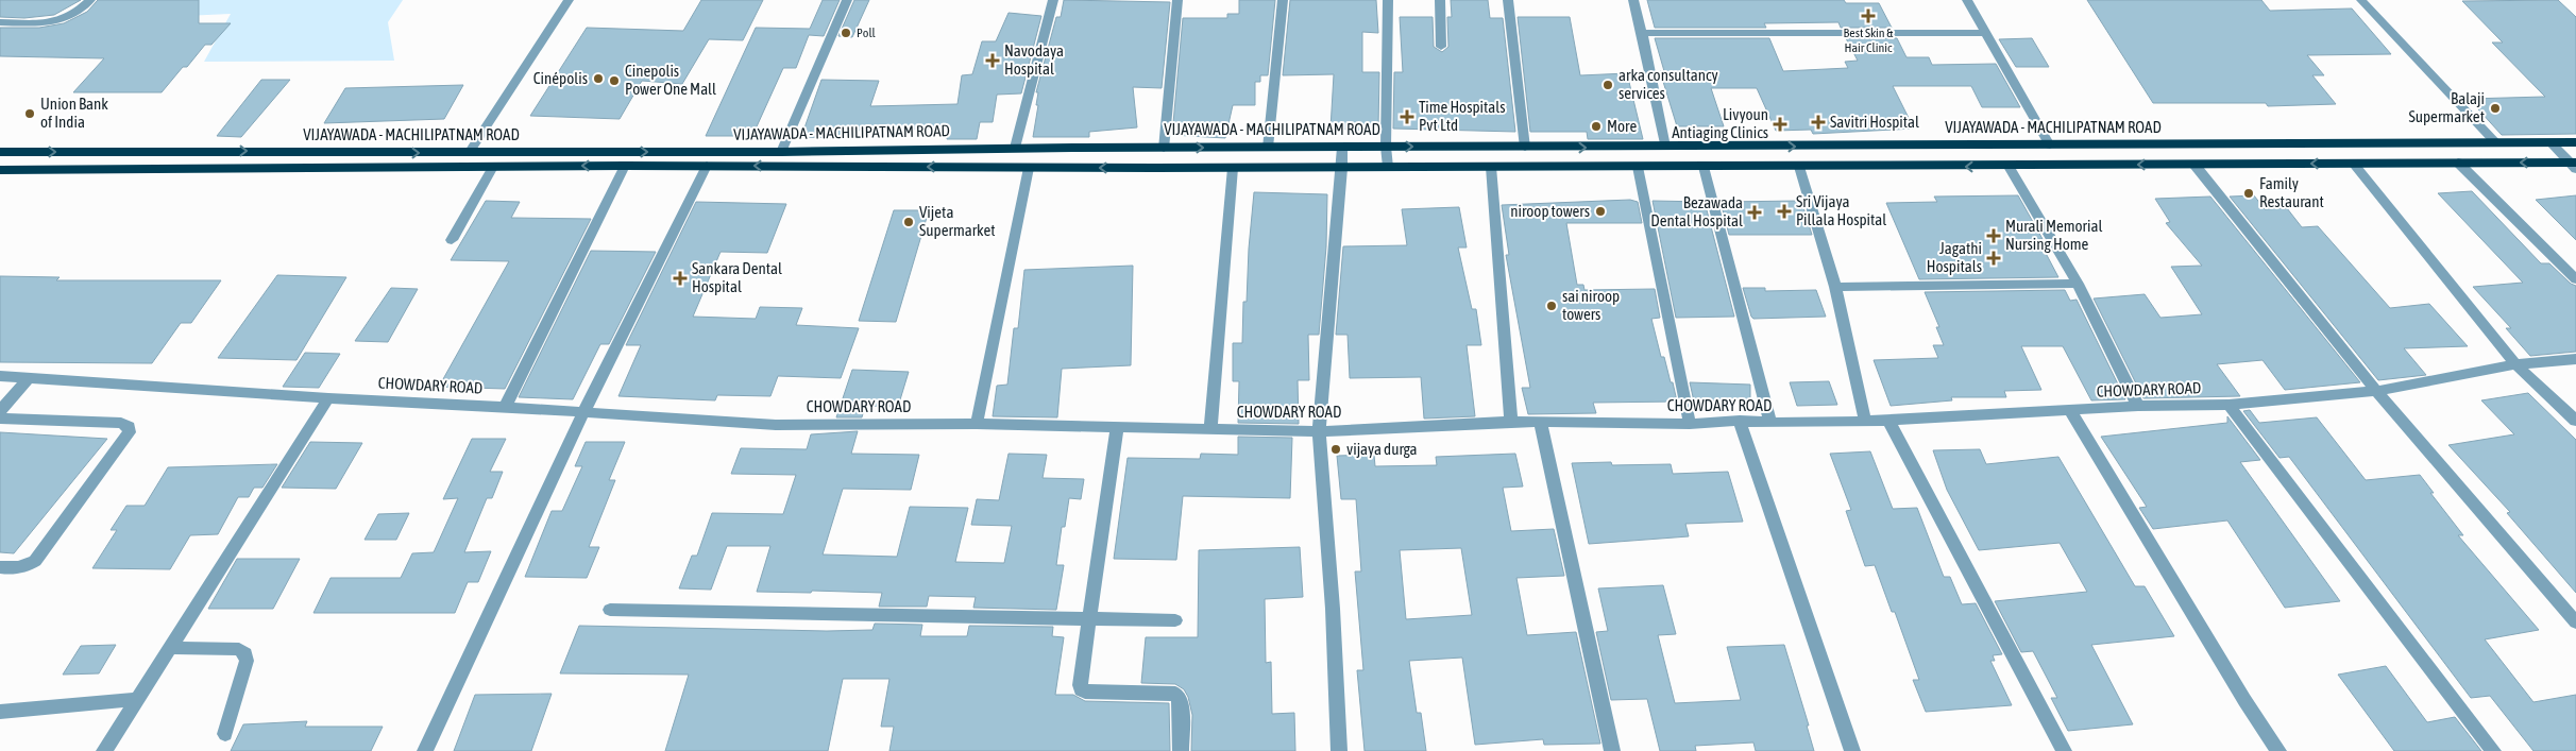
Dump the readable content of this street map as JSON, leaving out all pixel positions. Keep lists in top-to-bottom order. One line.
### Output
{"streets":{"highway":["VIJAYAWADA - MACHILIPATNAM ROAD"],"street":["CHOWDARY ROAD"]},"places":{"health":["Best Skin & Hair Clinic","Navodaya Hospital","Time Hospitals Pvt Ltd","Savitri Hospital","Livyoun Antiaging Clinics","Sri Vijaya Pillala Hospital","Bezawada Dental Hospital","Murali Memorial Nursing Home","Jagathi Hospitals","Sankara Dental Hospital"],"other":["Poll","Cinépolis","Cinepolis Power One Mall","arka consultancy services","Balaji Supermarket","Union Bank of India","More","Family Restaurant","niroop towers","Vijeta Supermarket","sai niroop towers","vijaya durga"]}}
